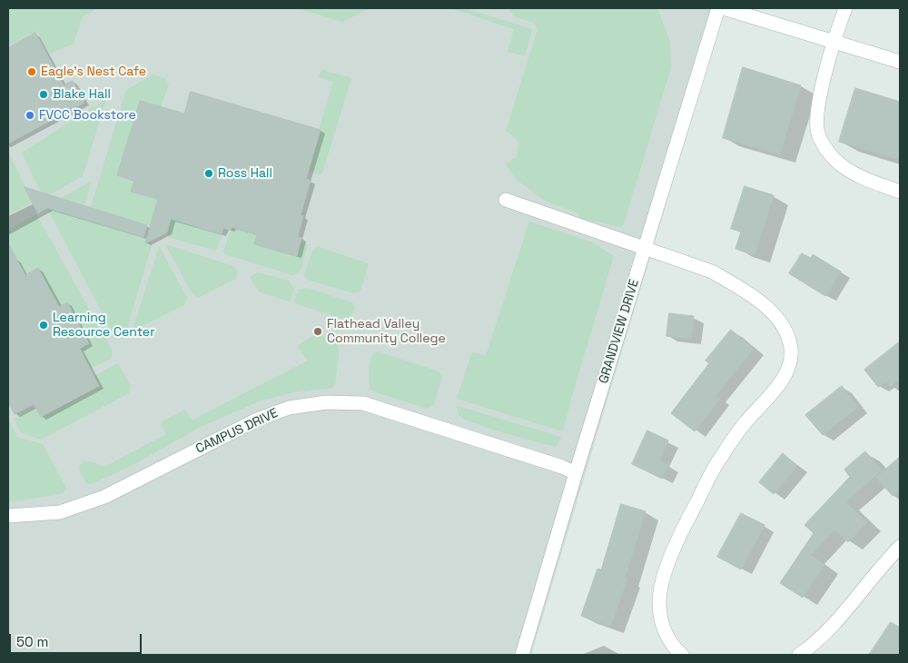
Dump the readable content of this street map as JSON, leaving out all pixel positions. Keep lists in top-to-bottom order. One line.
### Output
{"streets":{"street":["GRANDVIEW DRIVE","CAMPUS DRIVE"]},"crossings":[["GRANDVIEW DRIVE","CAMPUS DRIVE"]],"places":["Eagle's Nest Cafe","Blake Hall","FVCC Bookstore","Ross Hall","Learning Resource Center","Flathead Valley Community College"],"scale_bar":"50 m"}
